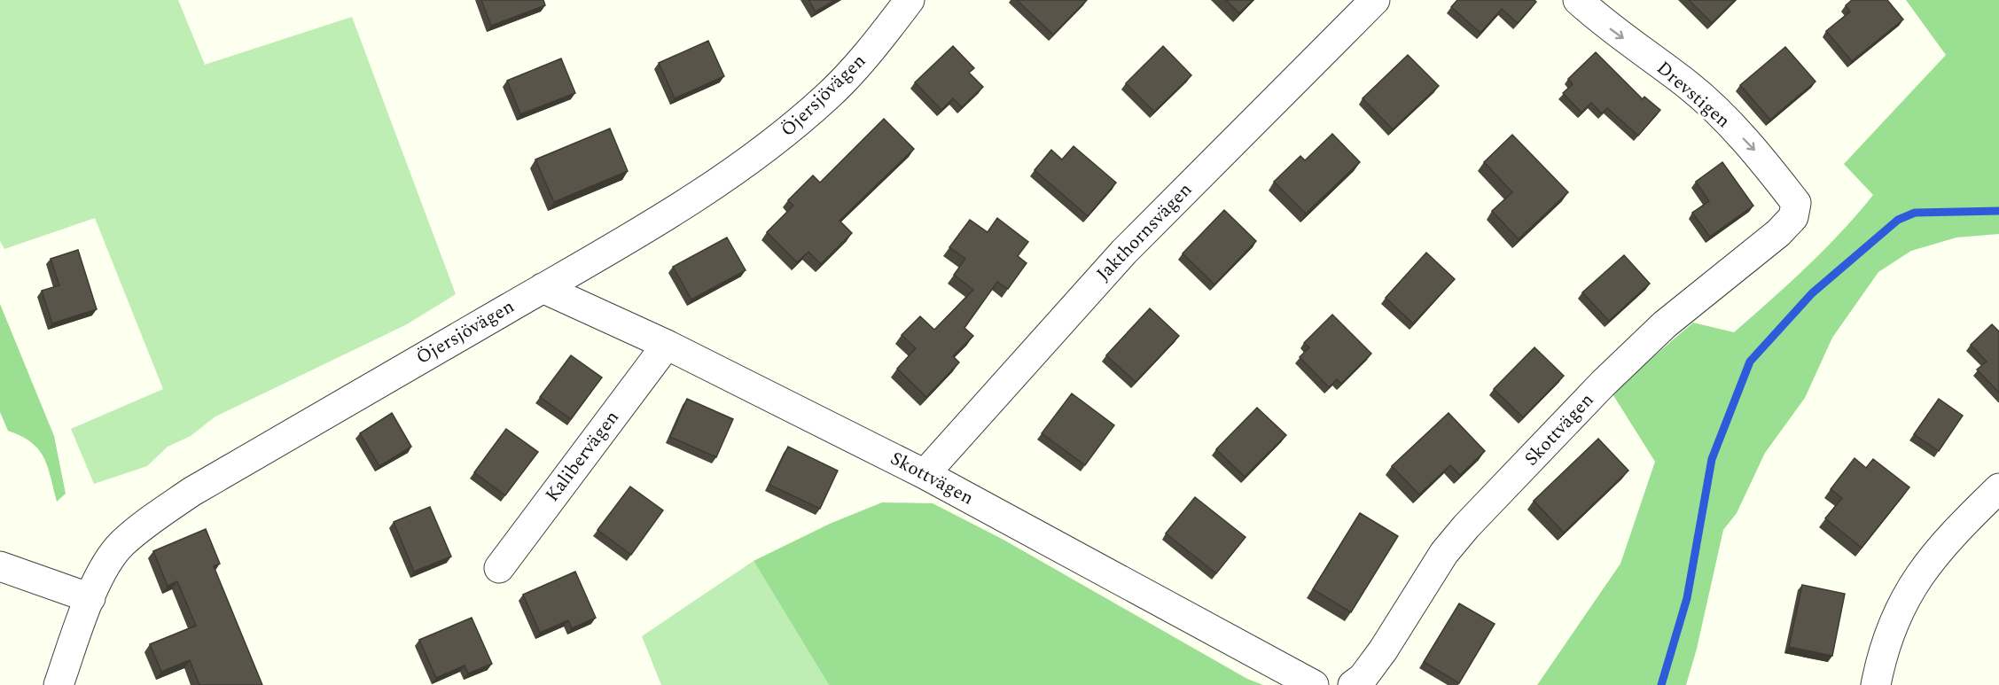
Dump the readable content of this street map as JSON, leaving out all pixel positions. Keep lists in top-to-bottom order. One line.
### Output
{"streets":{"street":["Drevstigen","Öjersjövägen","Jakthornsvägen","Skottvägen","Kalibervägen"]},"crossings":[["Drevstigen","Skottvägen"],["Öjersjövägen","Skottvägen"],["Jakthornsvägen","Skottvägen"],["Skottvägen","Kalibervägen"]],"one_way":["Drevstigen"]}
